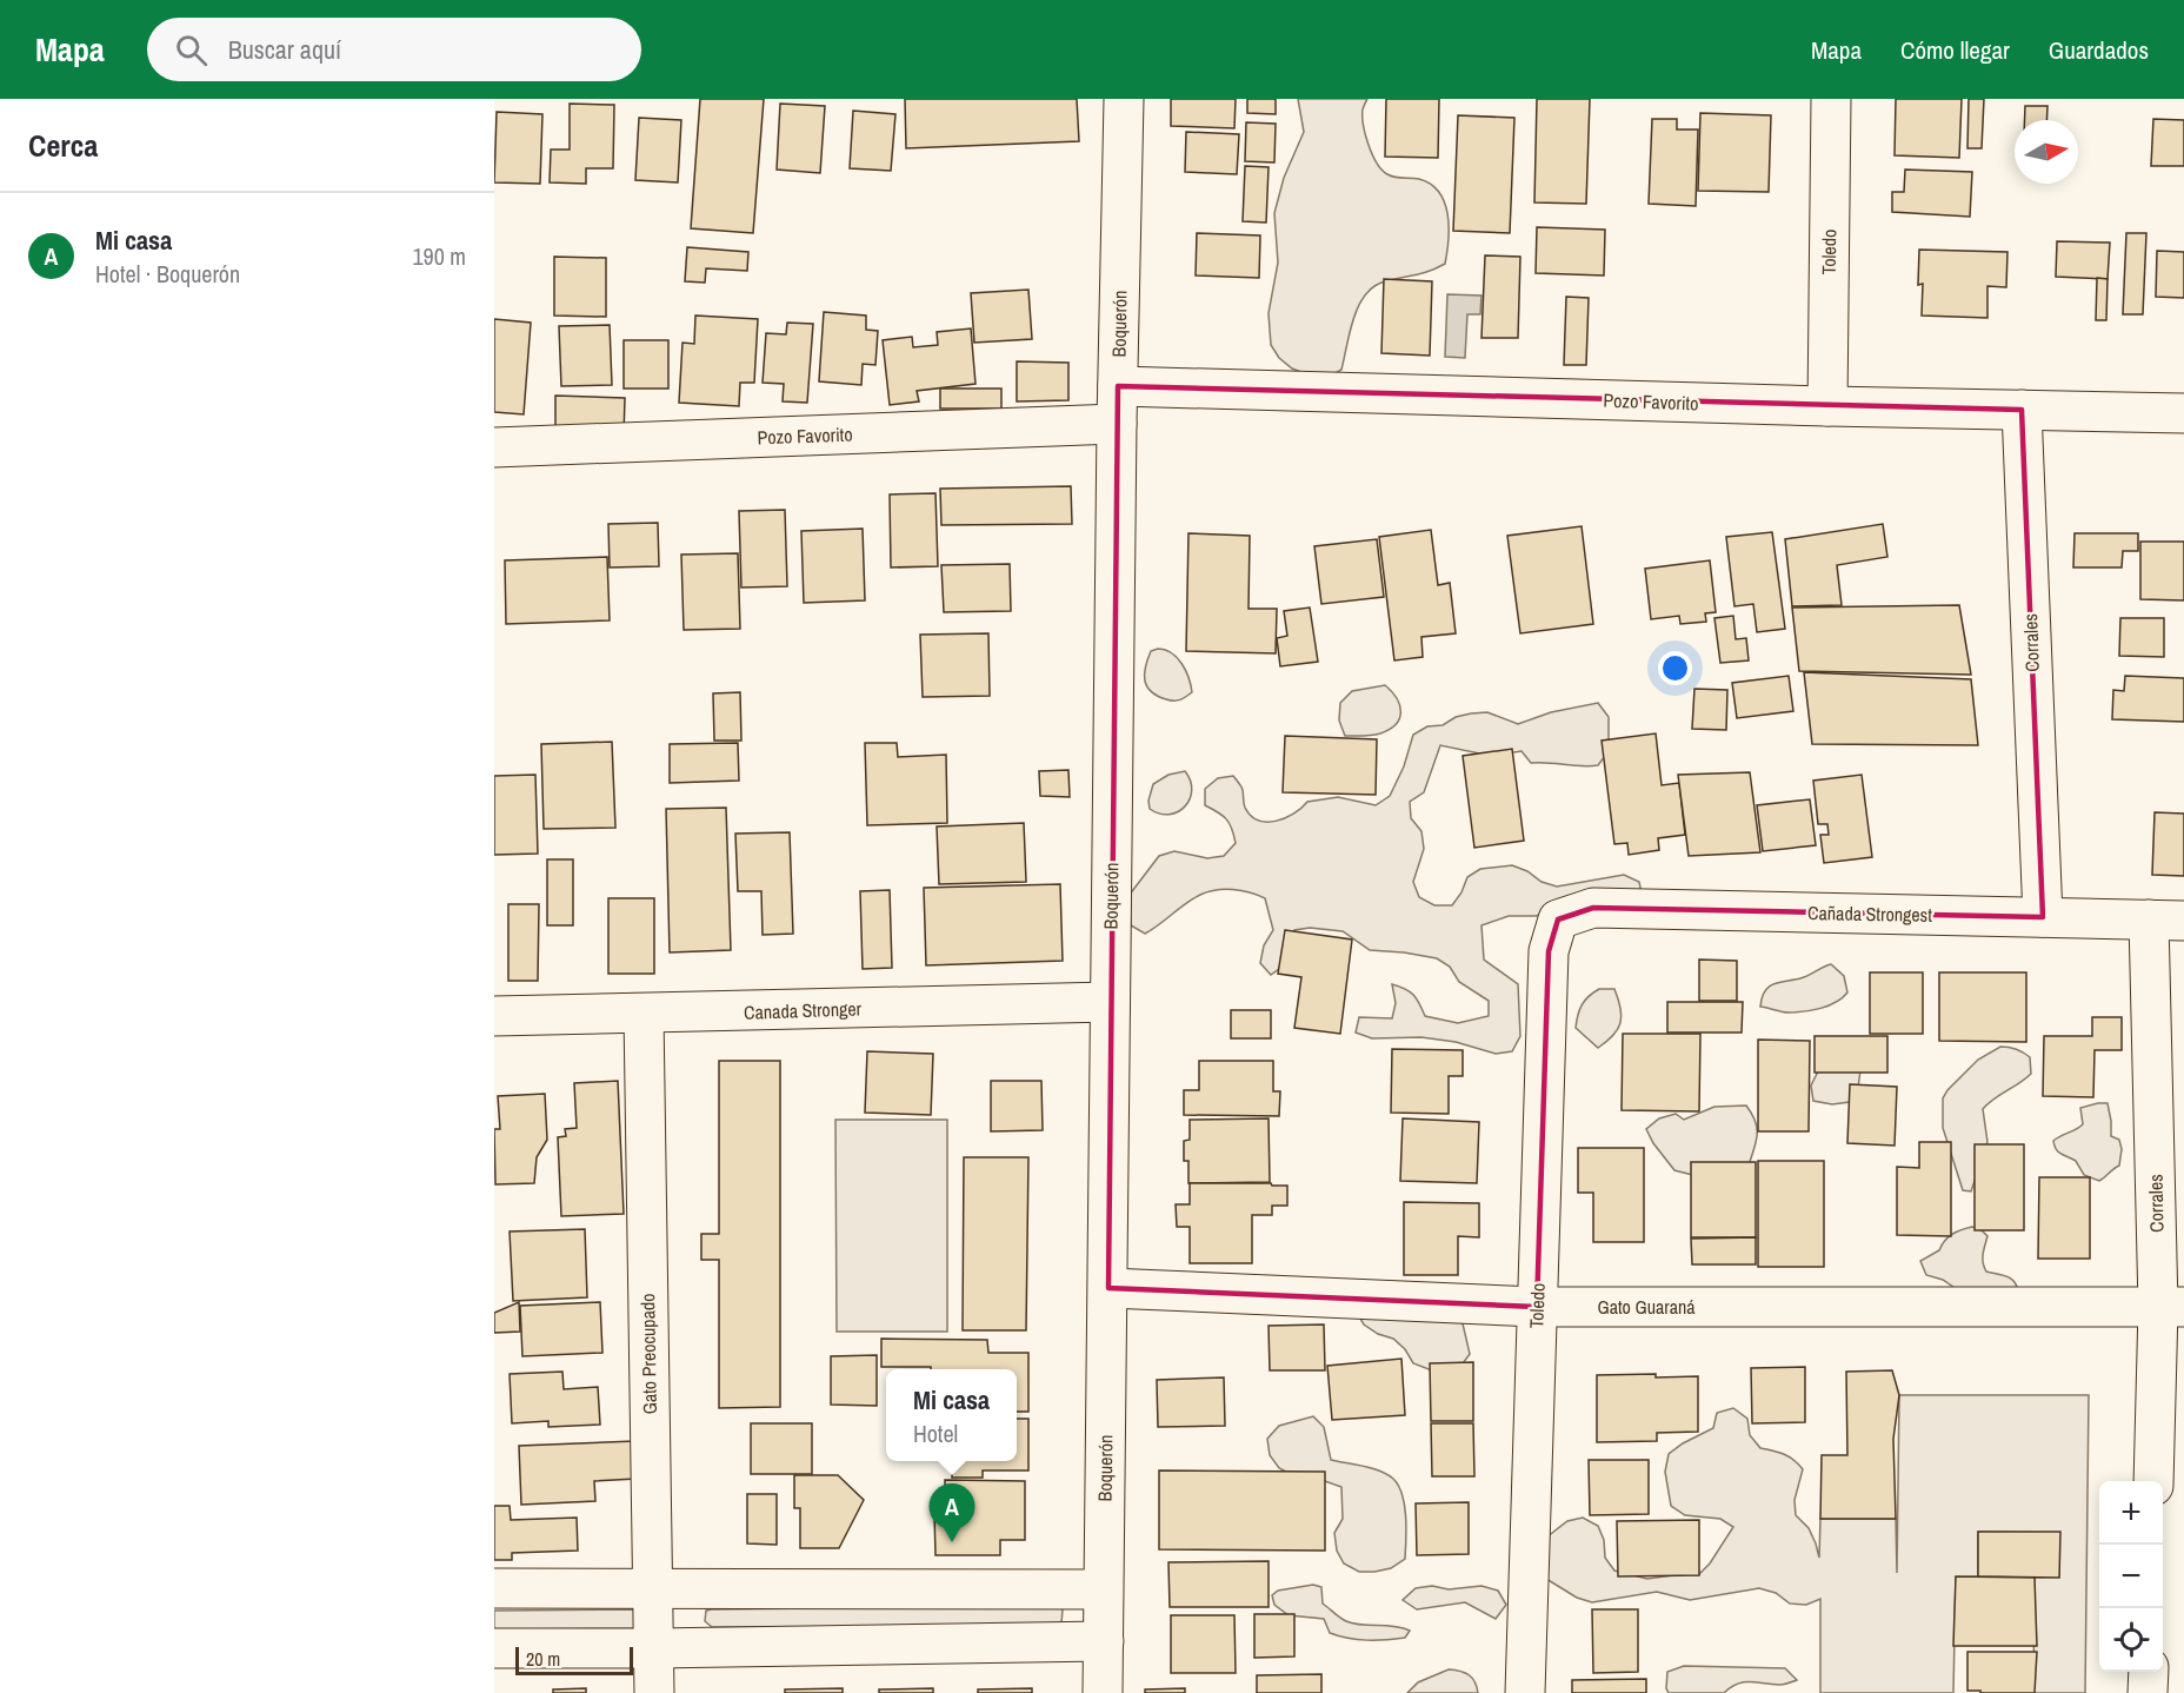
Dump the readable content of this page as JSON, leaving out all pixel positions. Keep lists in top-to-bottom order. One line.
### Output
{"streets":{"street":["Toledo","Boquerón","Pozo Favorito","Corrales","Cañada Strongest","Canada Stronger","Gato Guaraná","Gato Preocupado"]},"crossings":[["Toledo","Pozo Favorito"],["Toledo","Cañada Strongest"],["Toledo","Gato Guaraná"],["Boquerón","Pozo Favorito"],["Boquerón","Canada Stronger"],["Boquerón","Gato Guaraná"],["Pozo Favorito","Corrales"],["Corrales","Cañada Strongest"],["Corrales","Gato Guaraná"],["Canada Stronger","Gato Preocupado"]],"scale_bar":"20 m","north":"right","page":{"header":"Mapa","search":"Buscar aquí","nav":["Mapa","Cómo llegar","Guardados"],"heading":"Cerca","list":[{"mark":"A","name":"Mi casa","note":"Hotel · Boquerón","value":"190 m"}],"popup":["Mi casa","Hotel"],"map_buttons":["+","−"],"pins":"A","scale":"20 m"}}
